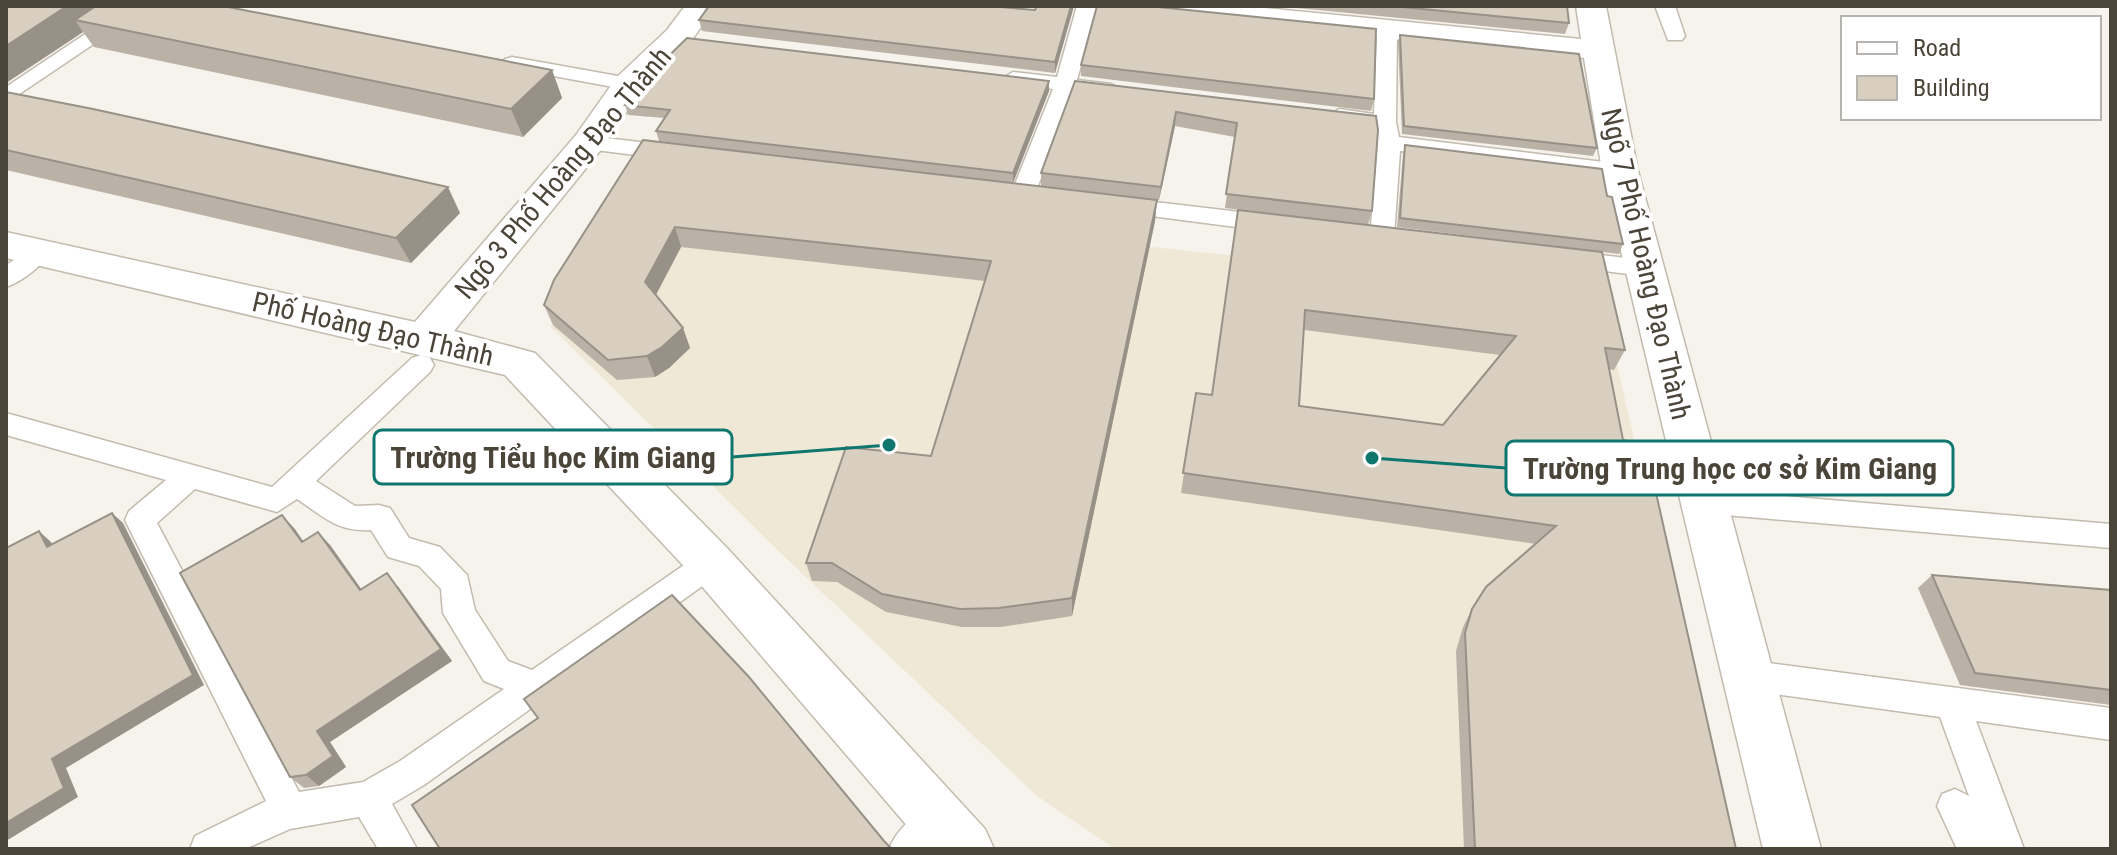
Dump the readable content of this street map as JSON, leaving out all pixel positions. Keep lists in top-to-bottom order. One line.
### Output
{"streets":{"street":["Ngõ 3 Phố Hoàng Đạo Thành","Ngõ 7 Phố Hoàng Đạo Thành","Phố Hoàng Đạo Thành"]},"crossings":[["Ngõ 3 Phố Hoàng Đạo Thành","Phố Hoàng Đạo Thành"]],"places":["Trường Tiểu học Kim Giang","Trường Trung học cơ sở Kim Giang"],"legend":["Road","Building"]}
